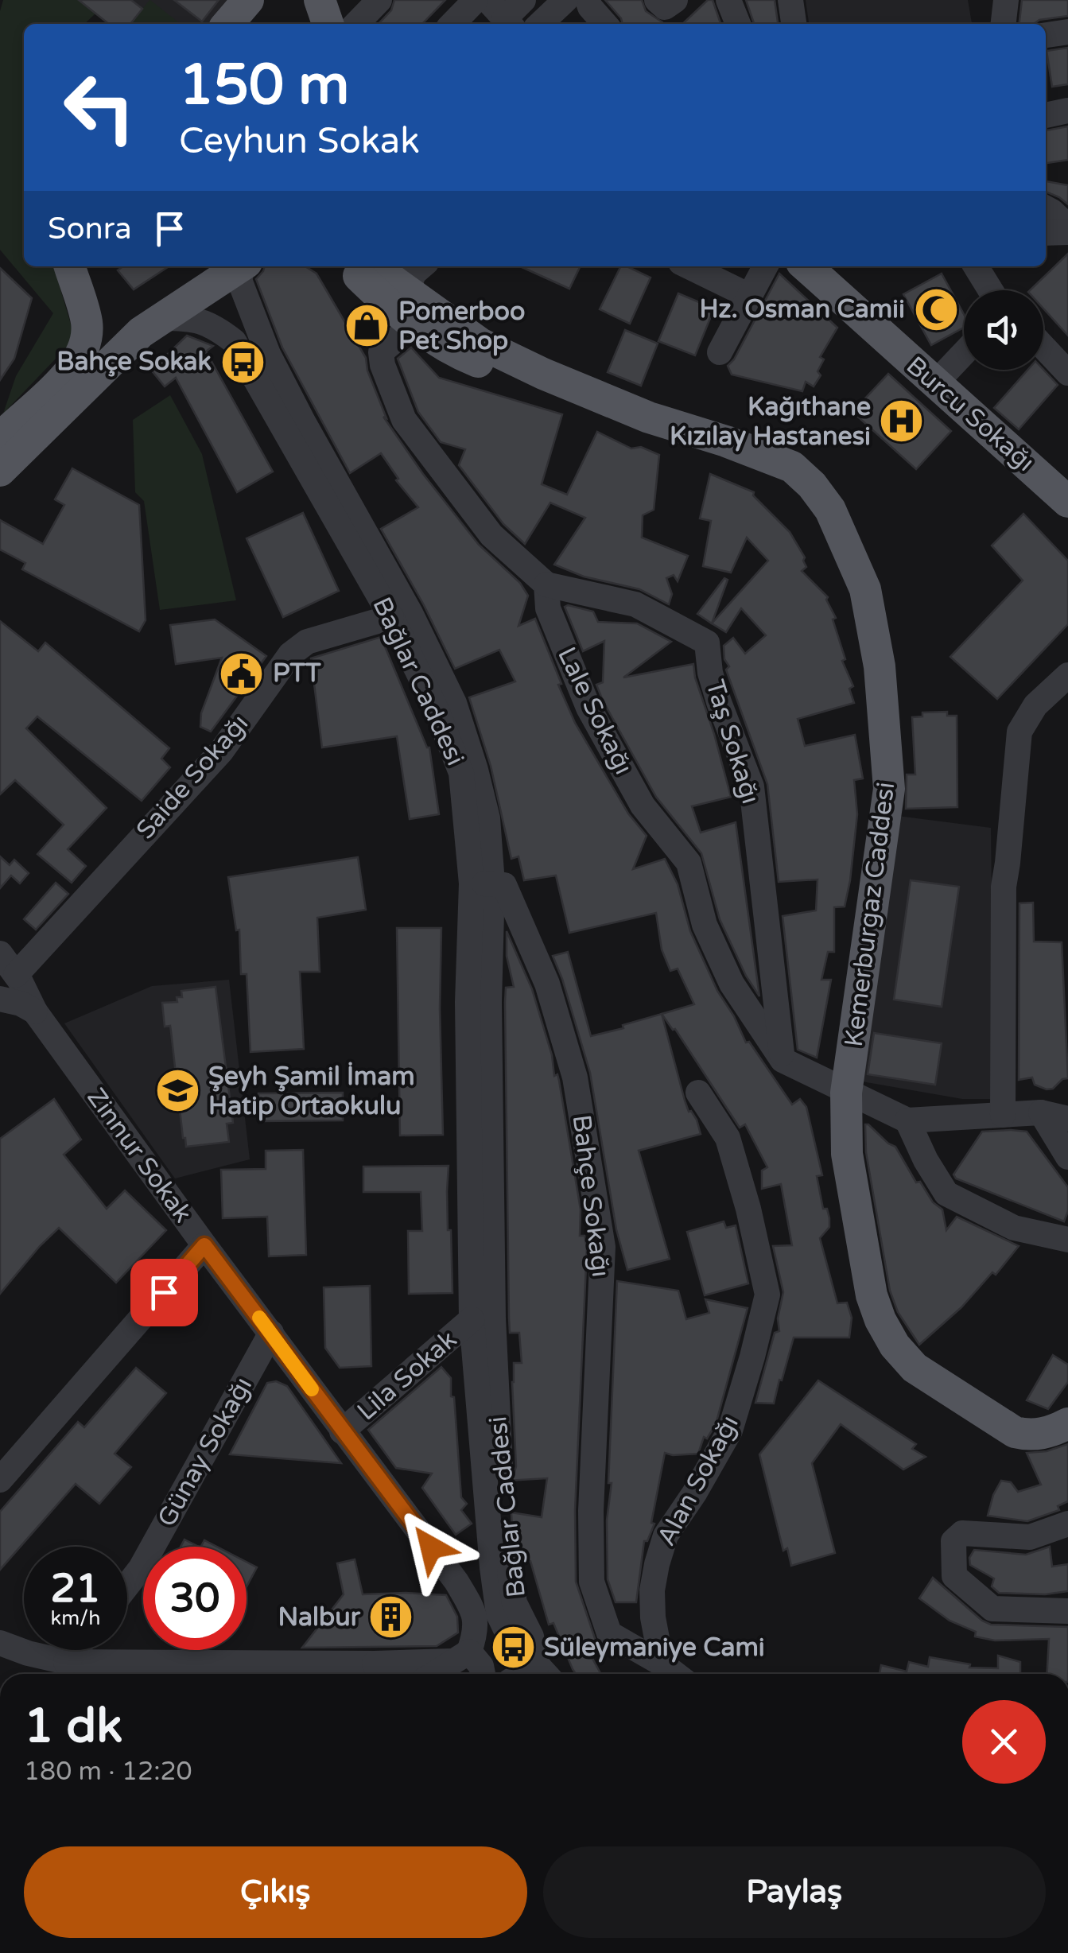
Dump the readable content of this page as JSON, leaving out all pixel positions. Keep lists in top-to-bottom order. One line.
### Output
{"streets":{"main road":["Burcu Sokağı","Kemerburgaz Caddesi"],"street":["Bağlar Caddesi","Lale Sokağı","Taş Sokağı","Saide Sokağı","Zinnur Sokak","Bahçe Sokağı","Lila Sokak","Günay Sokağı","Alan Sokağı"]},"crossings":[["Bağlar Caddesi","Saide Sokağı"],["Bağlar Caddesi","Bahçe Sokağı"],["Bağlar Caddesi","Lila Sokak"],["Lale Sokağı","Taş Sokağı"],["Lale Sokağı","Kemerburgaz Caddesi"],["Saide Sokağı","Zinnur Sokak"],["Zinnur Sokak","Lila Sokak"],["Zinnur Sokak","Günay Sokağı"],["Bahçe Sokağı","Alan Sokağı"]],"places":{"mosque":["Hz. Osman Camii"],"shop":["Pomerboo Pet Shop"],"bus stop":["Bahçe Sokak","Süleymaniye Cami"],"hospital":["Kağıthane Kızılay Hastanesi"],"public building":["PTT"],"school or university":["Şeyh Şamil İmam Hatip Ortaokulu"],"building":["Nalbur"]},"page":{"turn":["150 m","Ceyhun Sokak"],"then":"Sonra","speed":"21 km/h","limit":"30","heading":["1 dk","180 m · 12:20"],"buttons":["Çıkış","Paylaş"]}}
